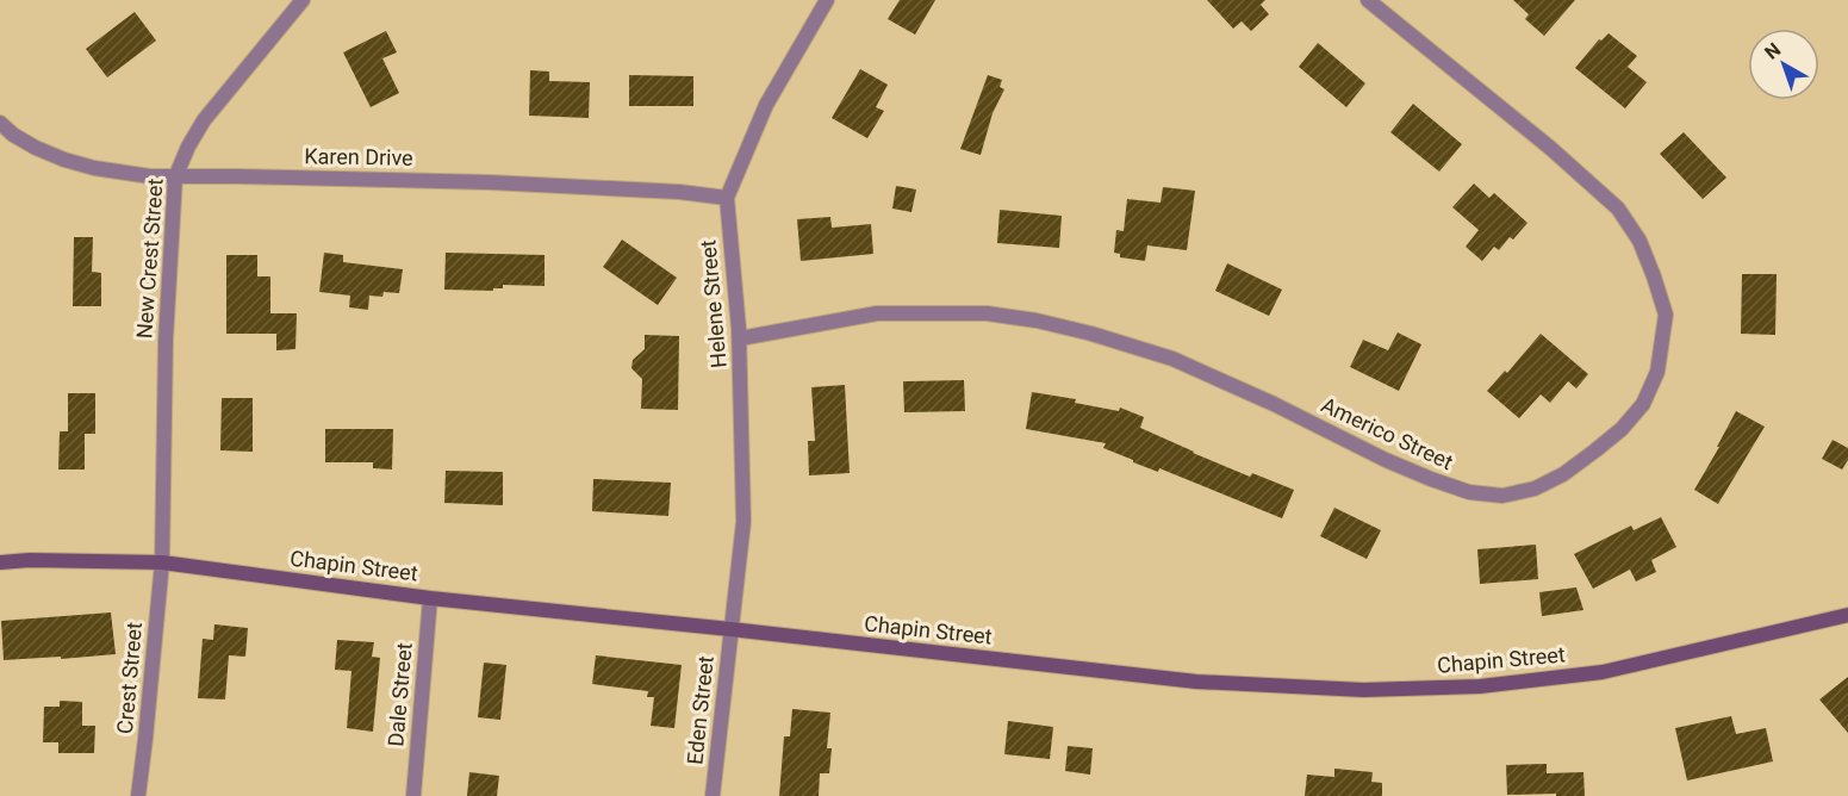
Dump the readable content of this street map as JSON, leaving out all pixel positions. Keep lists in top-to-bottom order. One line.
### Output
{"streets":{"main road":["Chapin Street"],"street":["Karen Drive","New Crest Street","Helene Street","Americo Street","Crest Street","Dale Street","Eden Street"]},"crossings":[["Karen Drive","New Crest Street"],["Karen Drive","Helene Street"],["New Crest Street","Chapin Street"],["New Crest Street","Crest Street"],["Helene Street","Americo Street"],["Helene Street","Chapin Street"],["Helene Street","Eden Street"],["Chapin Street","Crest Street"],["Chapin Street","Dale Street"],["Chapin Street","Eden Street"]],"north":"top left"}
